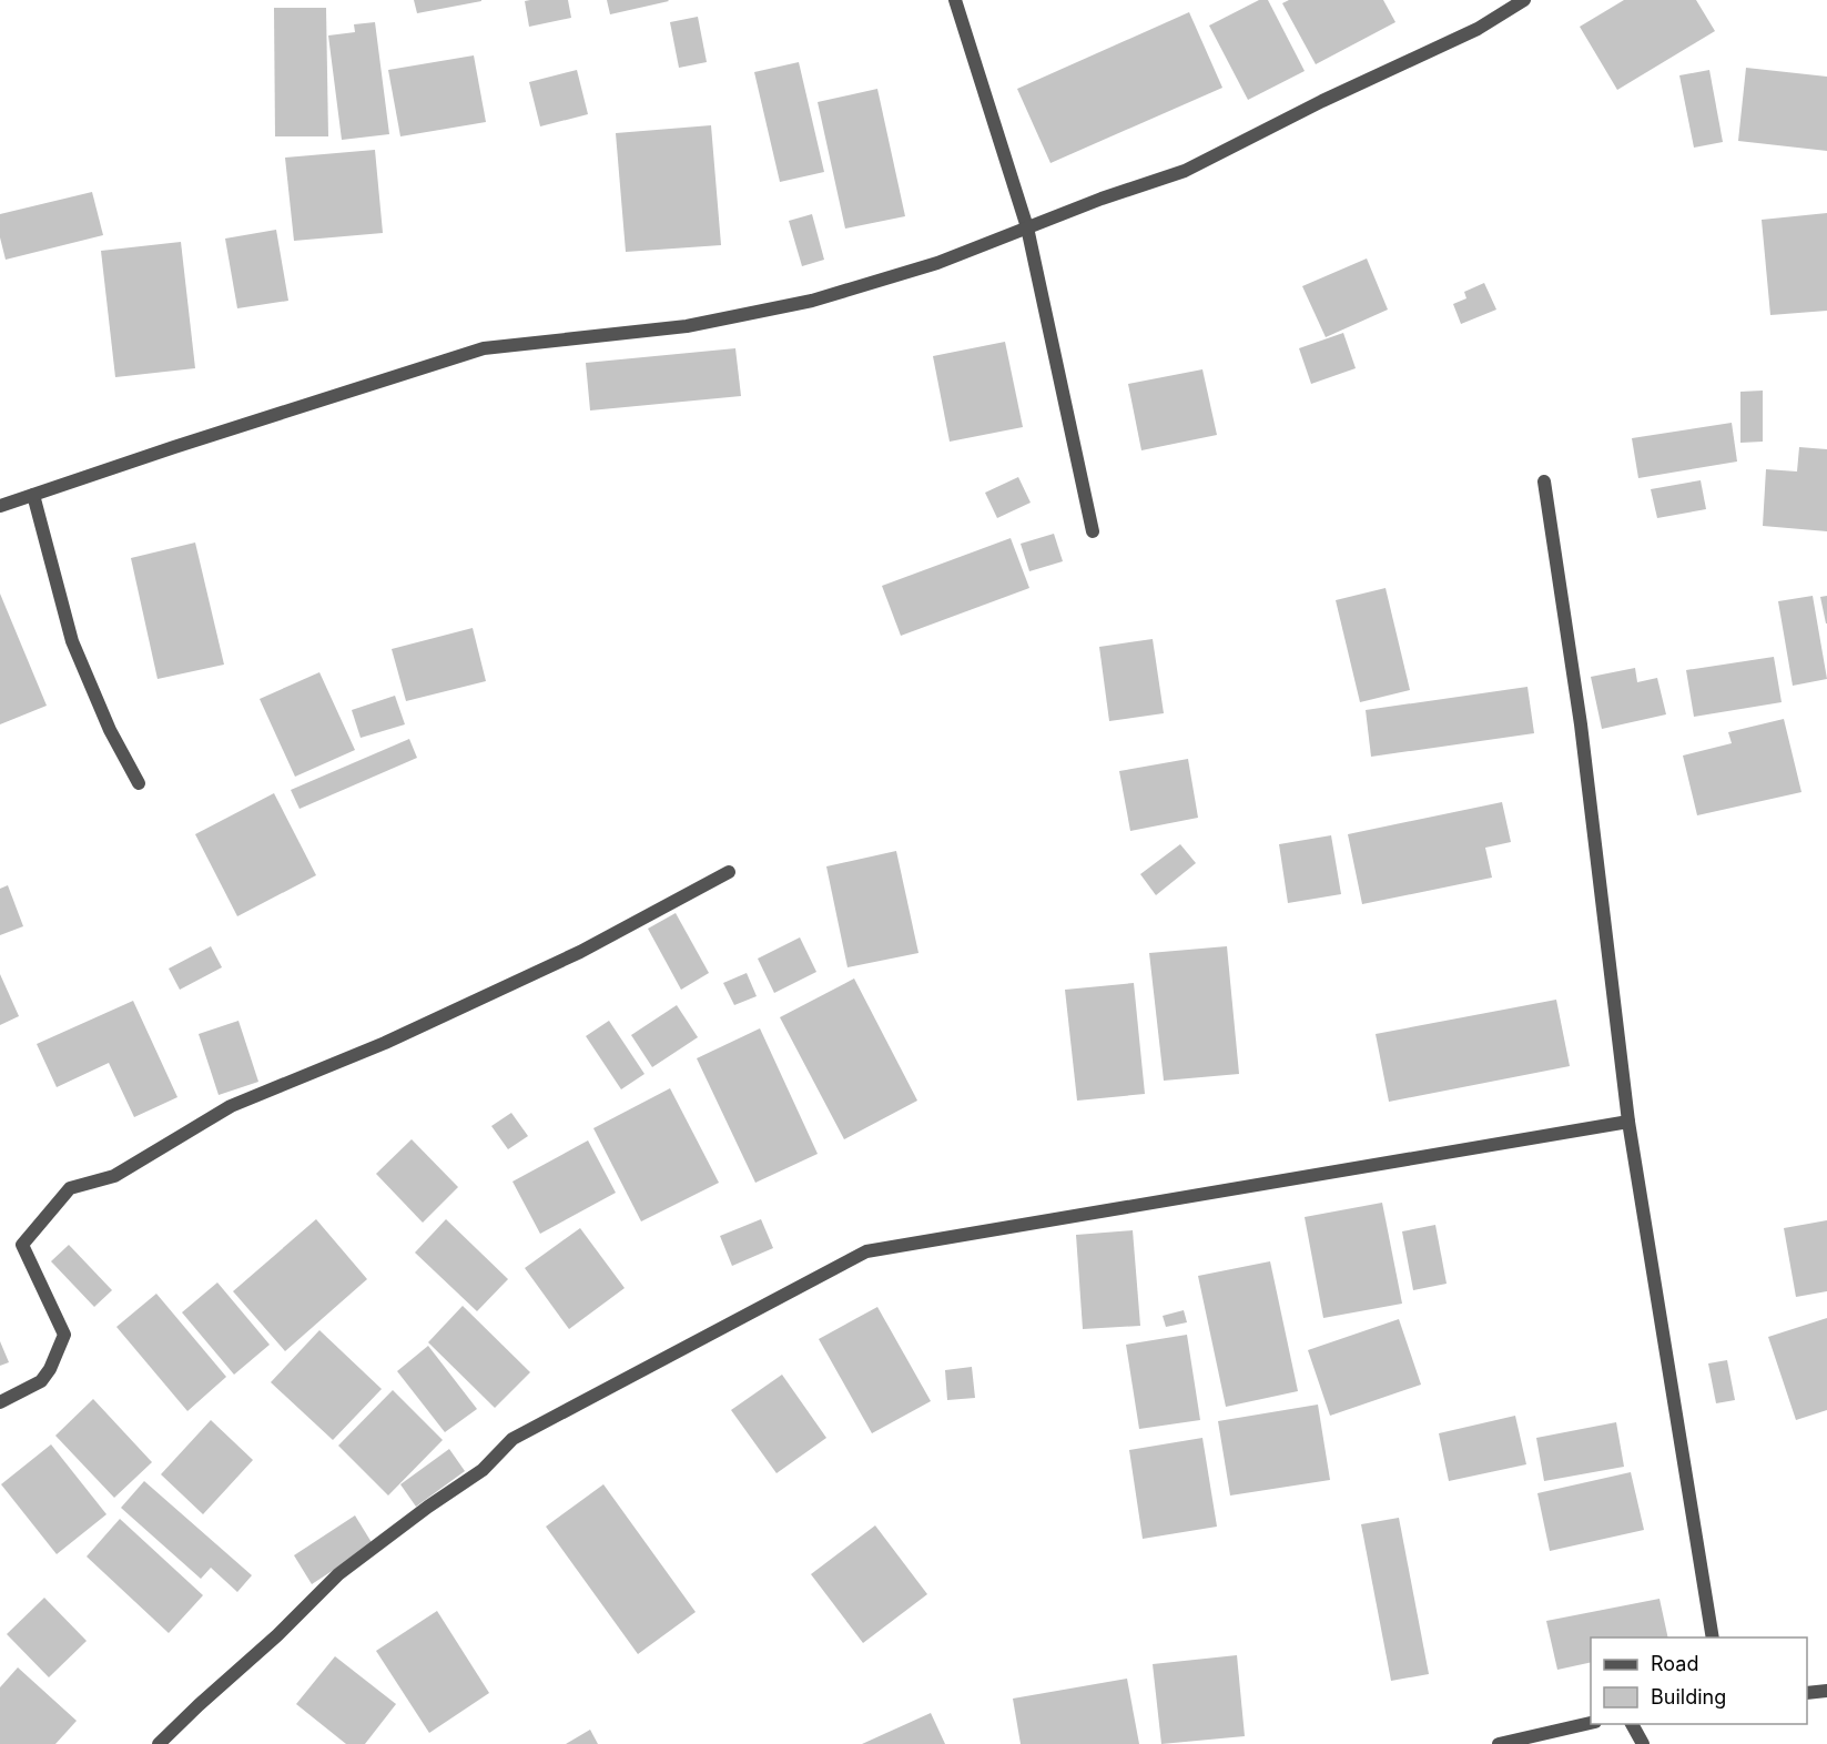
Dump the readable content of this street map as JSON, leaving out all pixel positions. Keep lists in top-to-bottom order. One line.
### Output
{"legend":["Road","Building"]}
